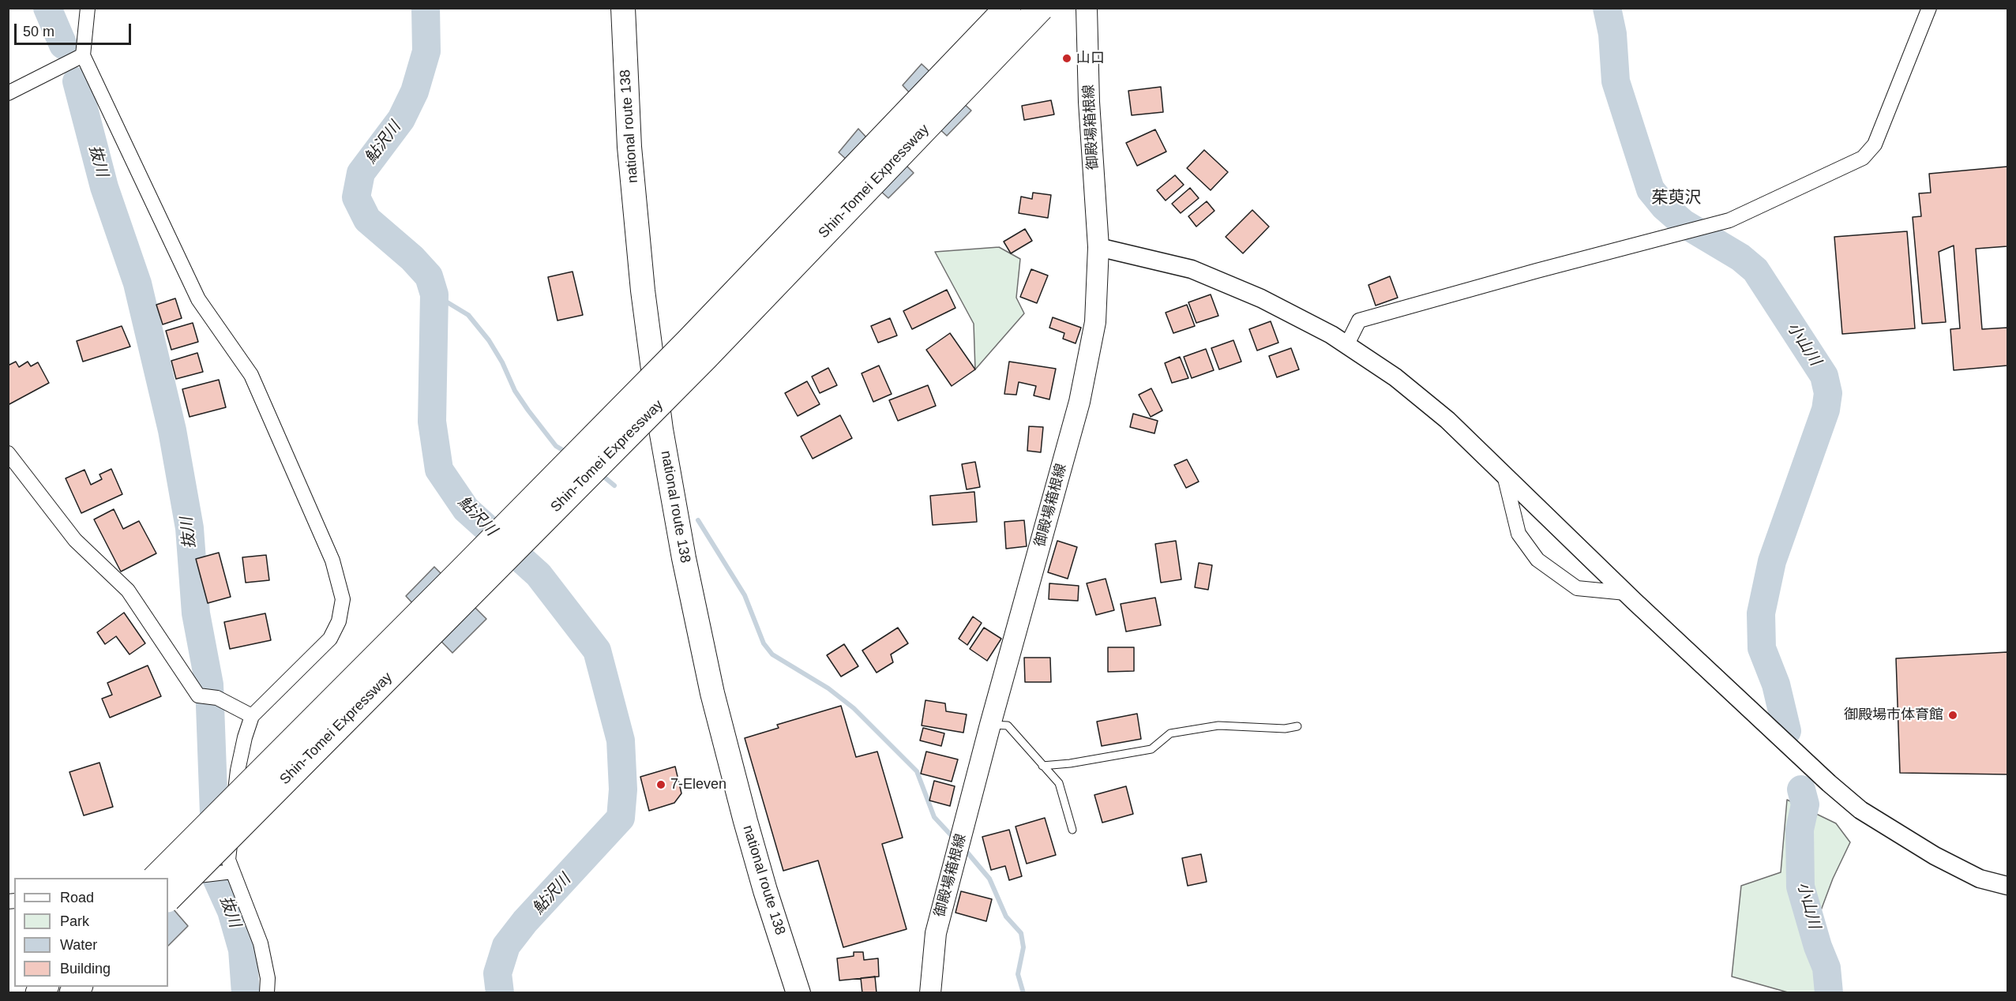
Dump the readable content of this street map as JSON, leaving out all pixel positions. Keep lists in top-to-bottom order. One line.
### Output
{"streets":{"highway":["national route 138","Shin-Tomei Expressway"],"main road":["御殿場箱根線"]},"districts":["茱萸沢"],"water":["鮎沢川","抜川","小山川"],"places":["山口","御殿場市体育館","7-Eleven"],"legend":["Road","Park","Water","Building"],"scale_bar":"50 m"}
